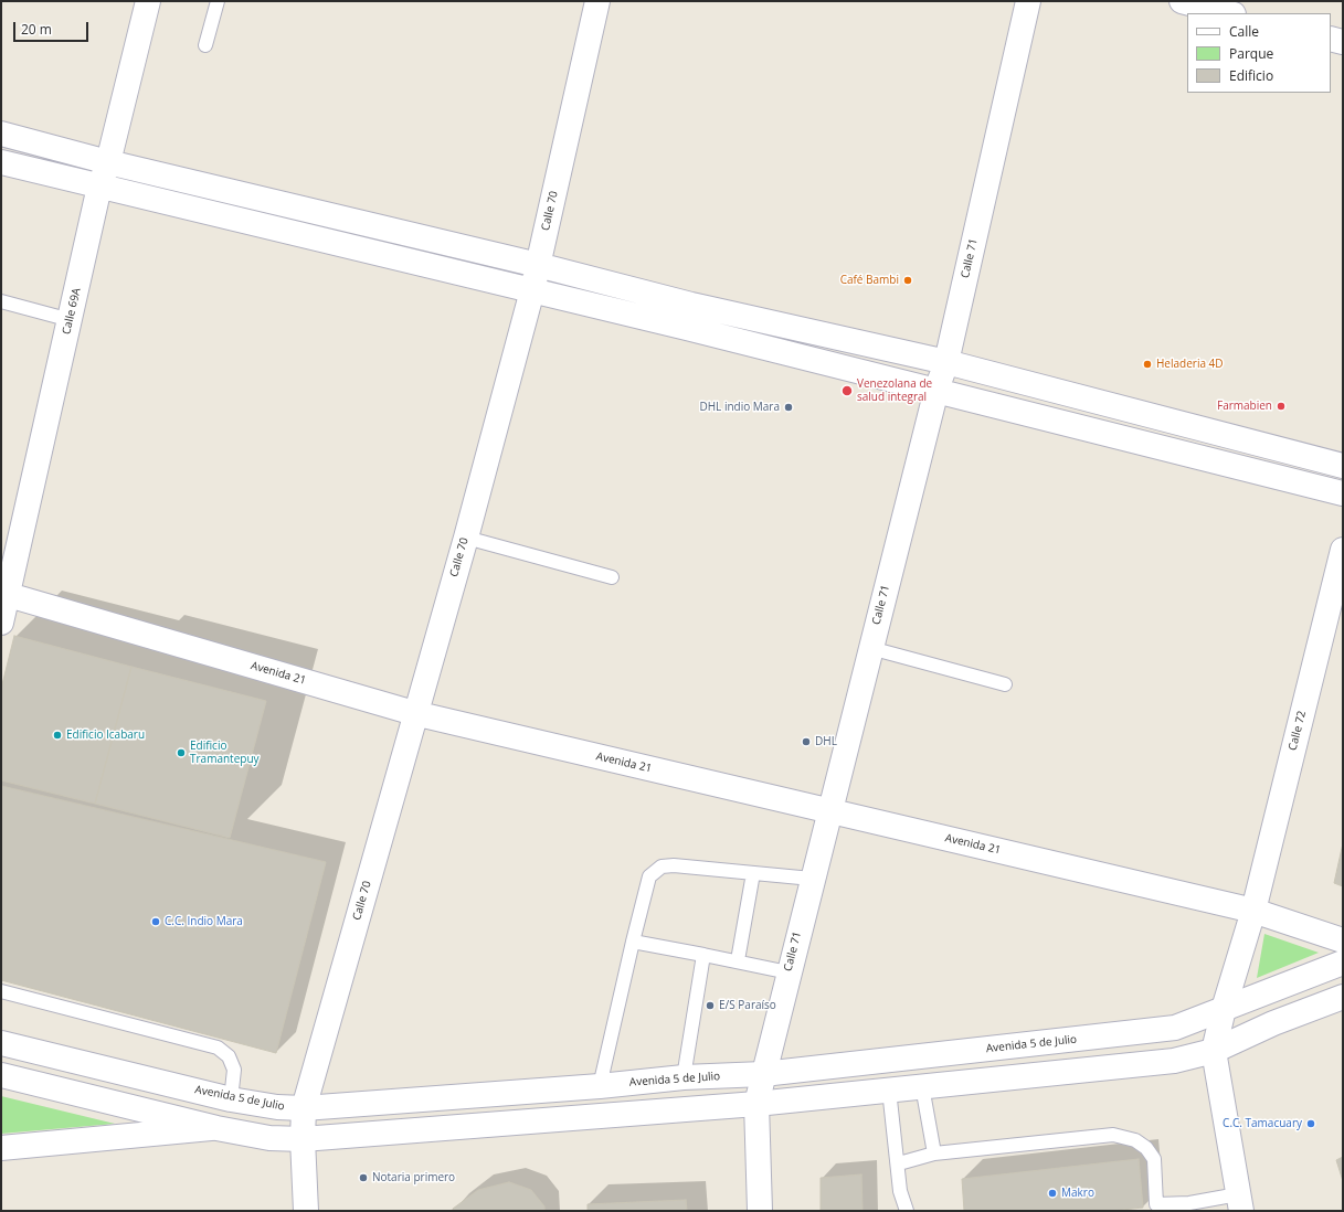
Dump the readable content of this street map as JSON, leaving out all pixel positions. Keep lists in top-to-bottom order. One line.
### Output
{"streets":{"street":["Calle 70","Calle 71","Calle 69A","Avenida 21","Calle 72","Avenida 5 de Julio"]},"crossings":[["Calle 70","Avenida 21"],["Calle 70","Avenida 5 de Julio"],["Calle 71","Avenida 21"],["Calle 71","Avenida 5 de Julio"],["Calle 69A","Avenida 21"],["Avenida 21","Calle 72"],["Calle 72","Avenida 5 de Julio"]],"places":["Café Bambi","Heladeria 4D","Venezolana de salud integral","Farmabien","DHL indio Mara","Edificio Icabaru","DHL","Edificio Tramantepuy","C.C. Indio Mara","E/S Paraíso","C.C. Tamacuary","Notaria primero","Makro"],"legend":["Calle","Parque","Edificio"],"scale_bar":"20 m"}
